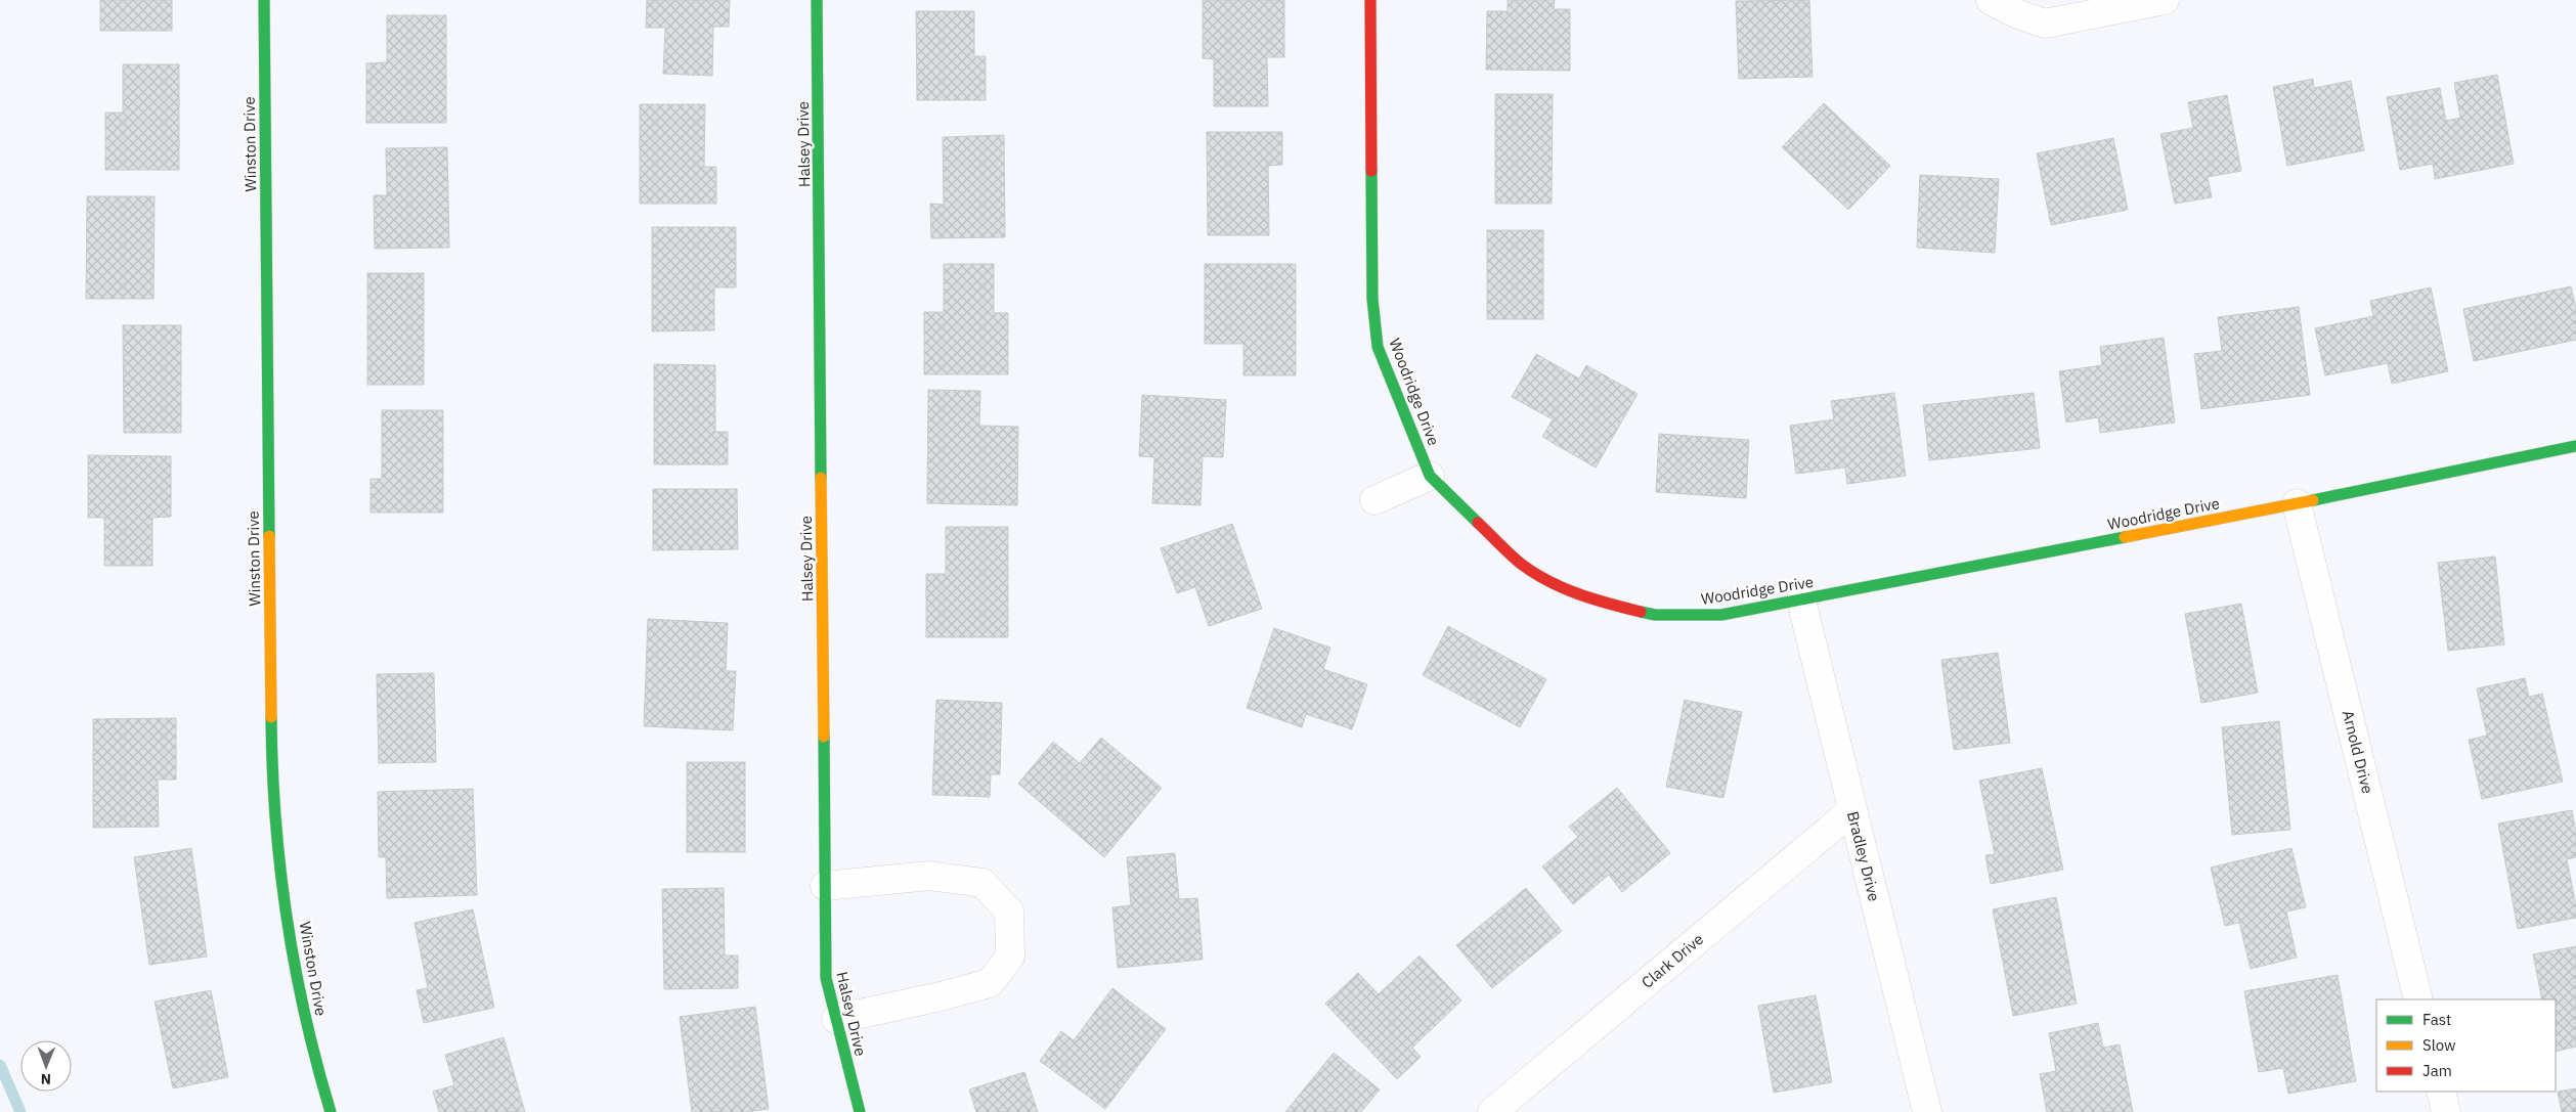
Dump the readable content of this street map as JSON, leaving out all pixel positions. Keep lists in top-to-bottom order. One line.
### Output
{"streets":{"street":["Winston Drive","Halsey Drive","Woodridge Drive","Arnold Drive","Bradley Drive","Clark Drive"]},"crossings":[["Woodridge Drive","Arnold Drive"],["Woodridge Drive","Bradley Drive"],["Bradley Drive","Clark Drive"]],"legend":["Fast","Slow","Jam"],"north":"bottom"}
